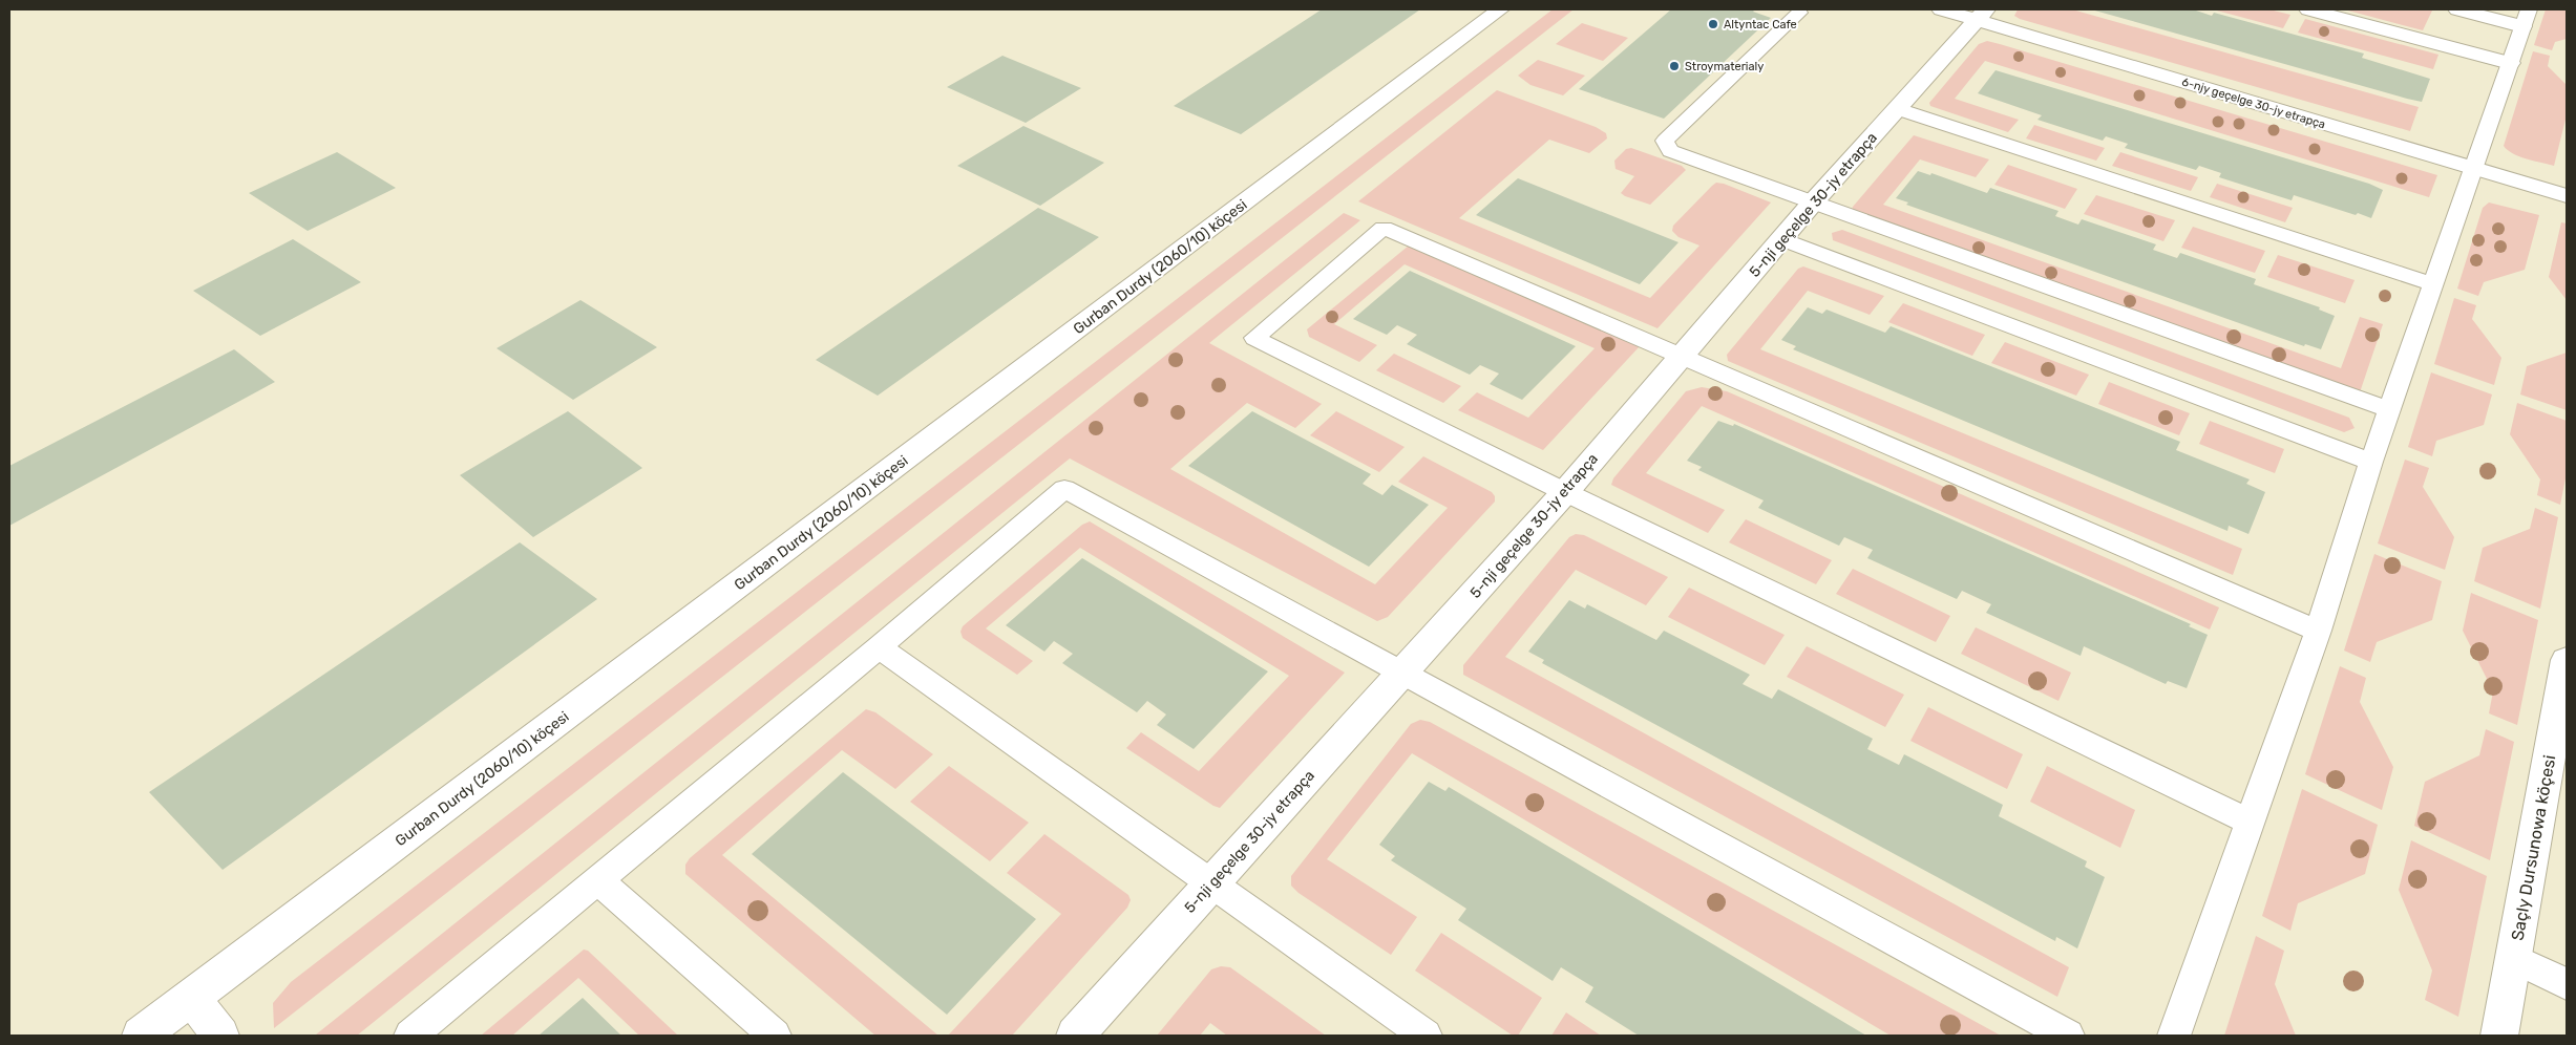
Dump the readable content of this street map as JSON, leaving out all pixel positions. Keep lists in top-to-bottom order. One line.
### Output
{"streets":{"street":["6-njy geçelge 30-jy etrapça","5-nji geçelge 30-jy etrapça","Gurban Durdy (2060/10) köçesi","Saçly Dursunowa köçesi"]},"crossings":[["6-njy geçelge 30-jy etrapça","5-nji geçelge 30-jy etrapça"]],"places":["Altyntac Cafe","Stroymaterialy"]}
